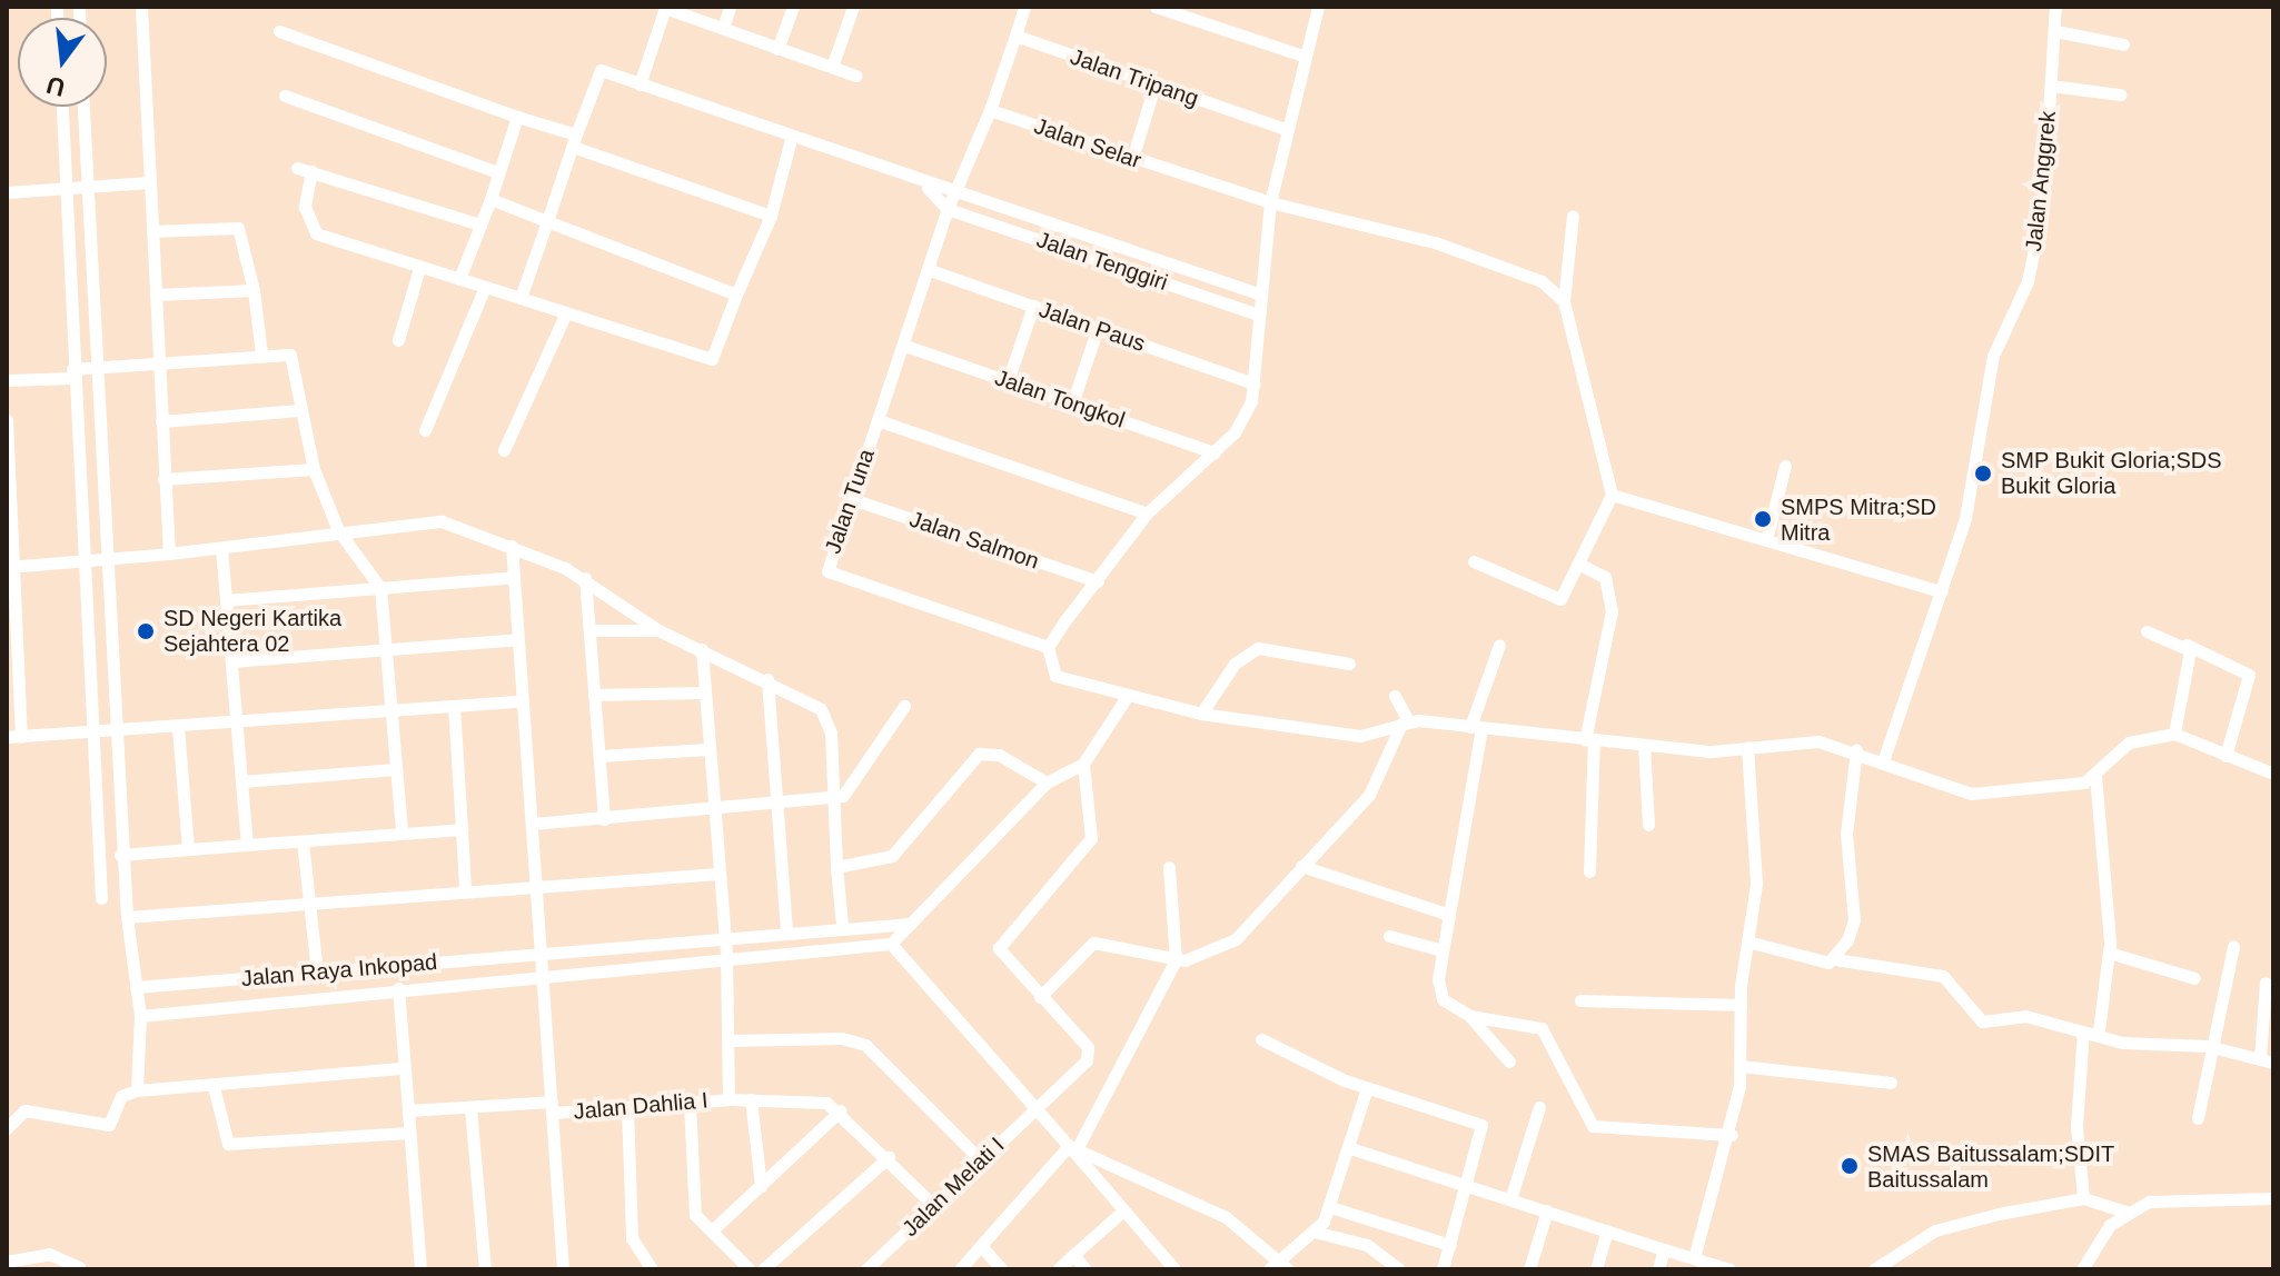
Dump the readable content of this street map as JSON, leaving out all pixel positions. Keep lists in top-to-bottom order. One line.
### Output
{"streets":{"street":["Jalan Tripang","Jalan Selar","Jalan Anggrek","Jalan Tenggiri","Jalan Paus","Jalan Tongkol","Jalan Tuna","Jalan Salmon","Jalan Raya Inkopad","Jalan Dahlia I","Jalan Melati I"]},"crossings":[["Jalan Tenggiri","Jalan Tuna"],["Jalan Paus","Jalan Tuna"],["Jalan Tongkol","Jalan Tuna"],["Jalan Tuna","Jalan Salmon"]],"places":["SMP Bukit Gloria;SDS Bukit Gloria","SMPS Mitra;SD Mitra","SD Negeri Kartika Sejahtera 02","SMAS Baitussalam;SDIT Baitussalam"],"north":"bottom"}
